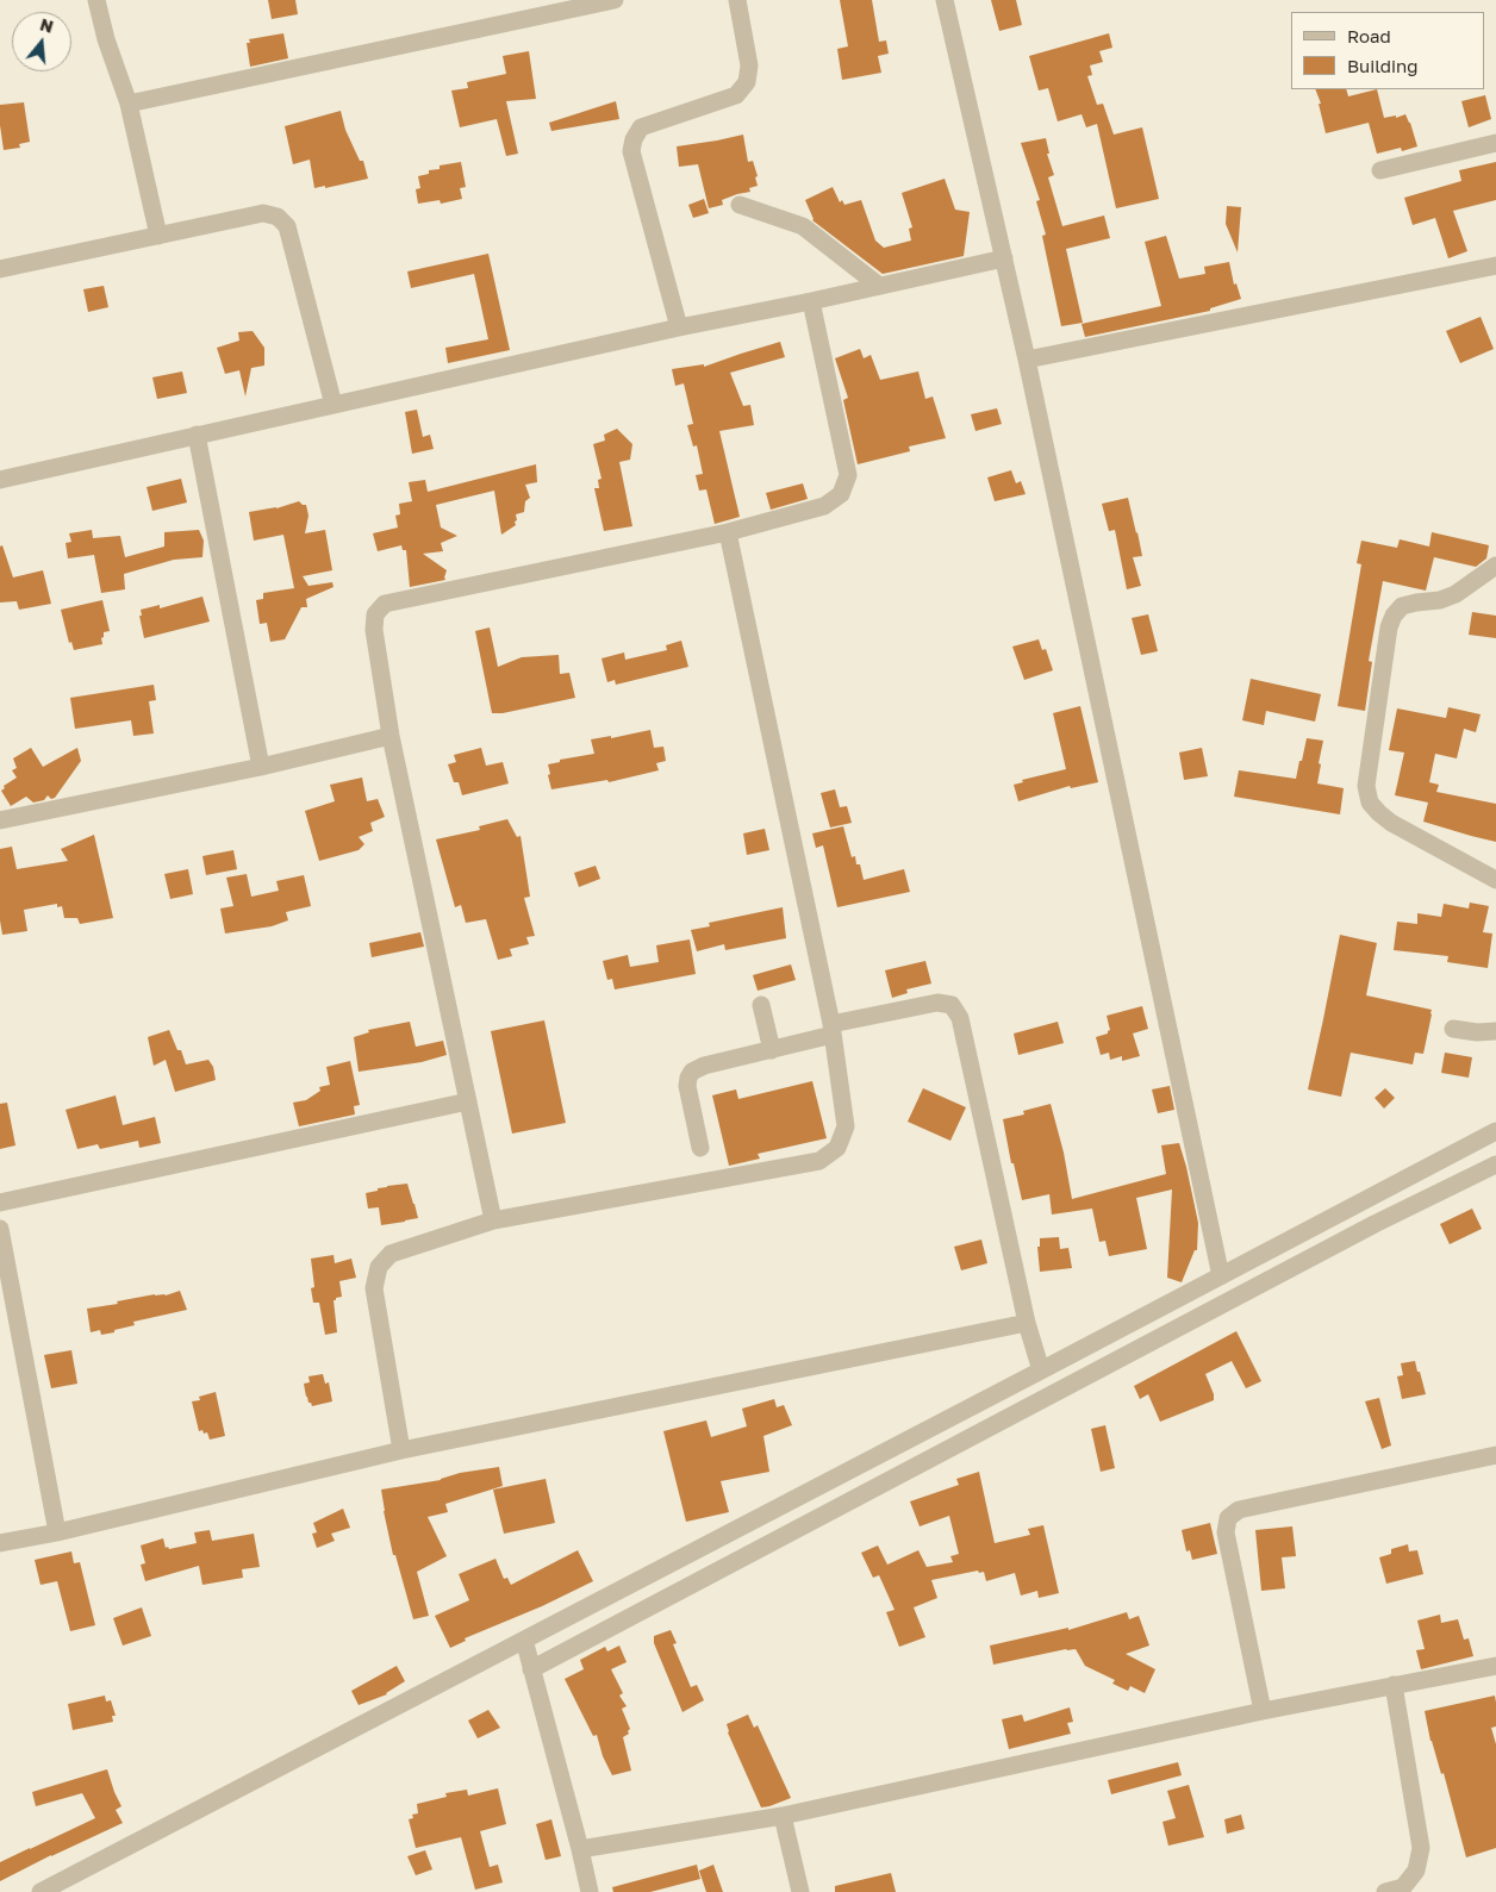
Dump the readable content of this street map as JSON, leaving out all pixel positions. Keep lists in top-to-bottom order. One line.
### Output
{"legend":["Road","Building"],"north":"top"}
